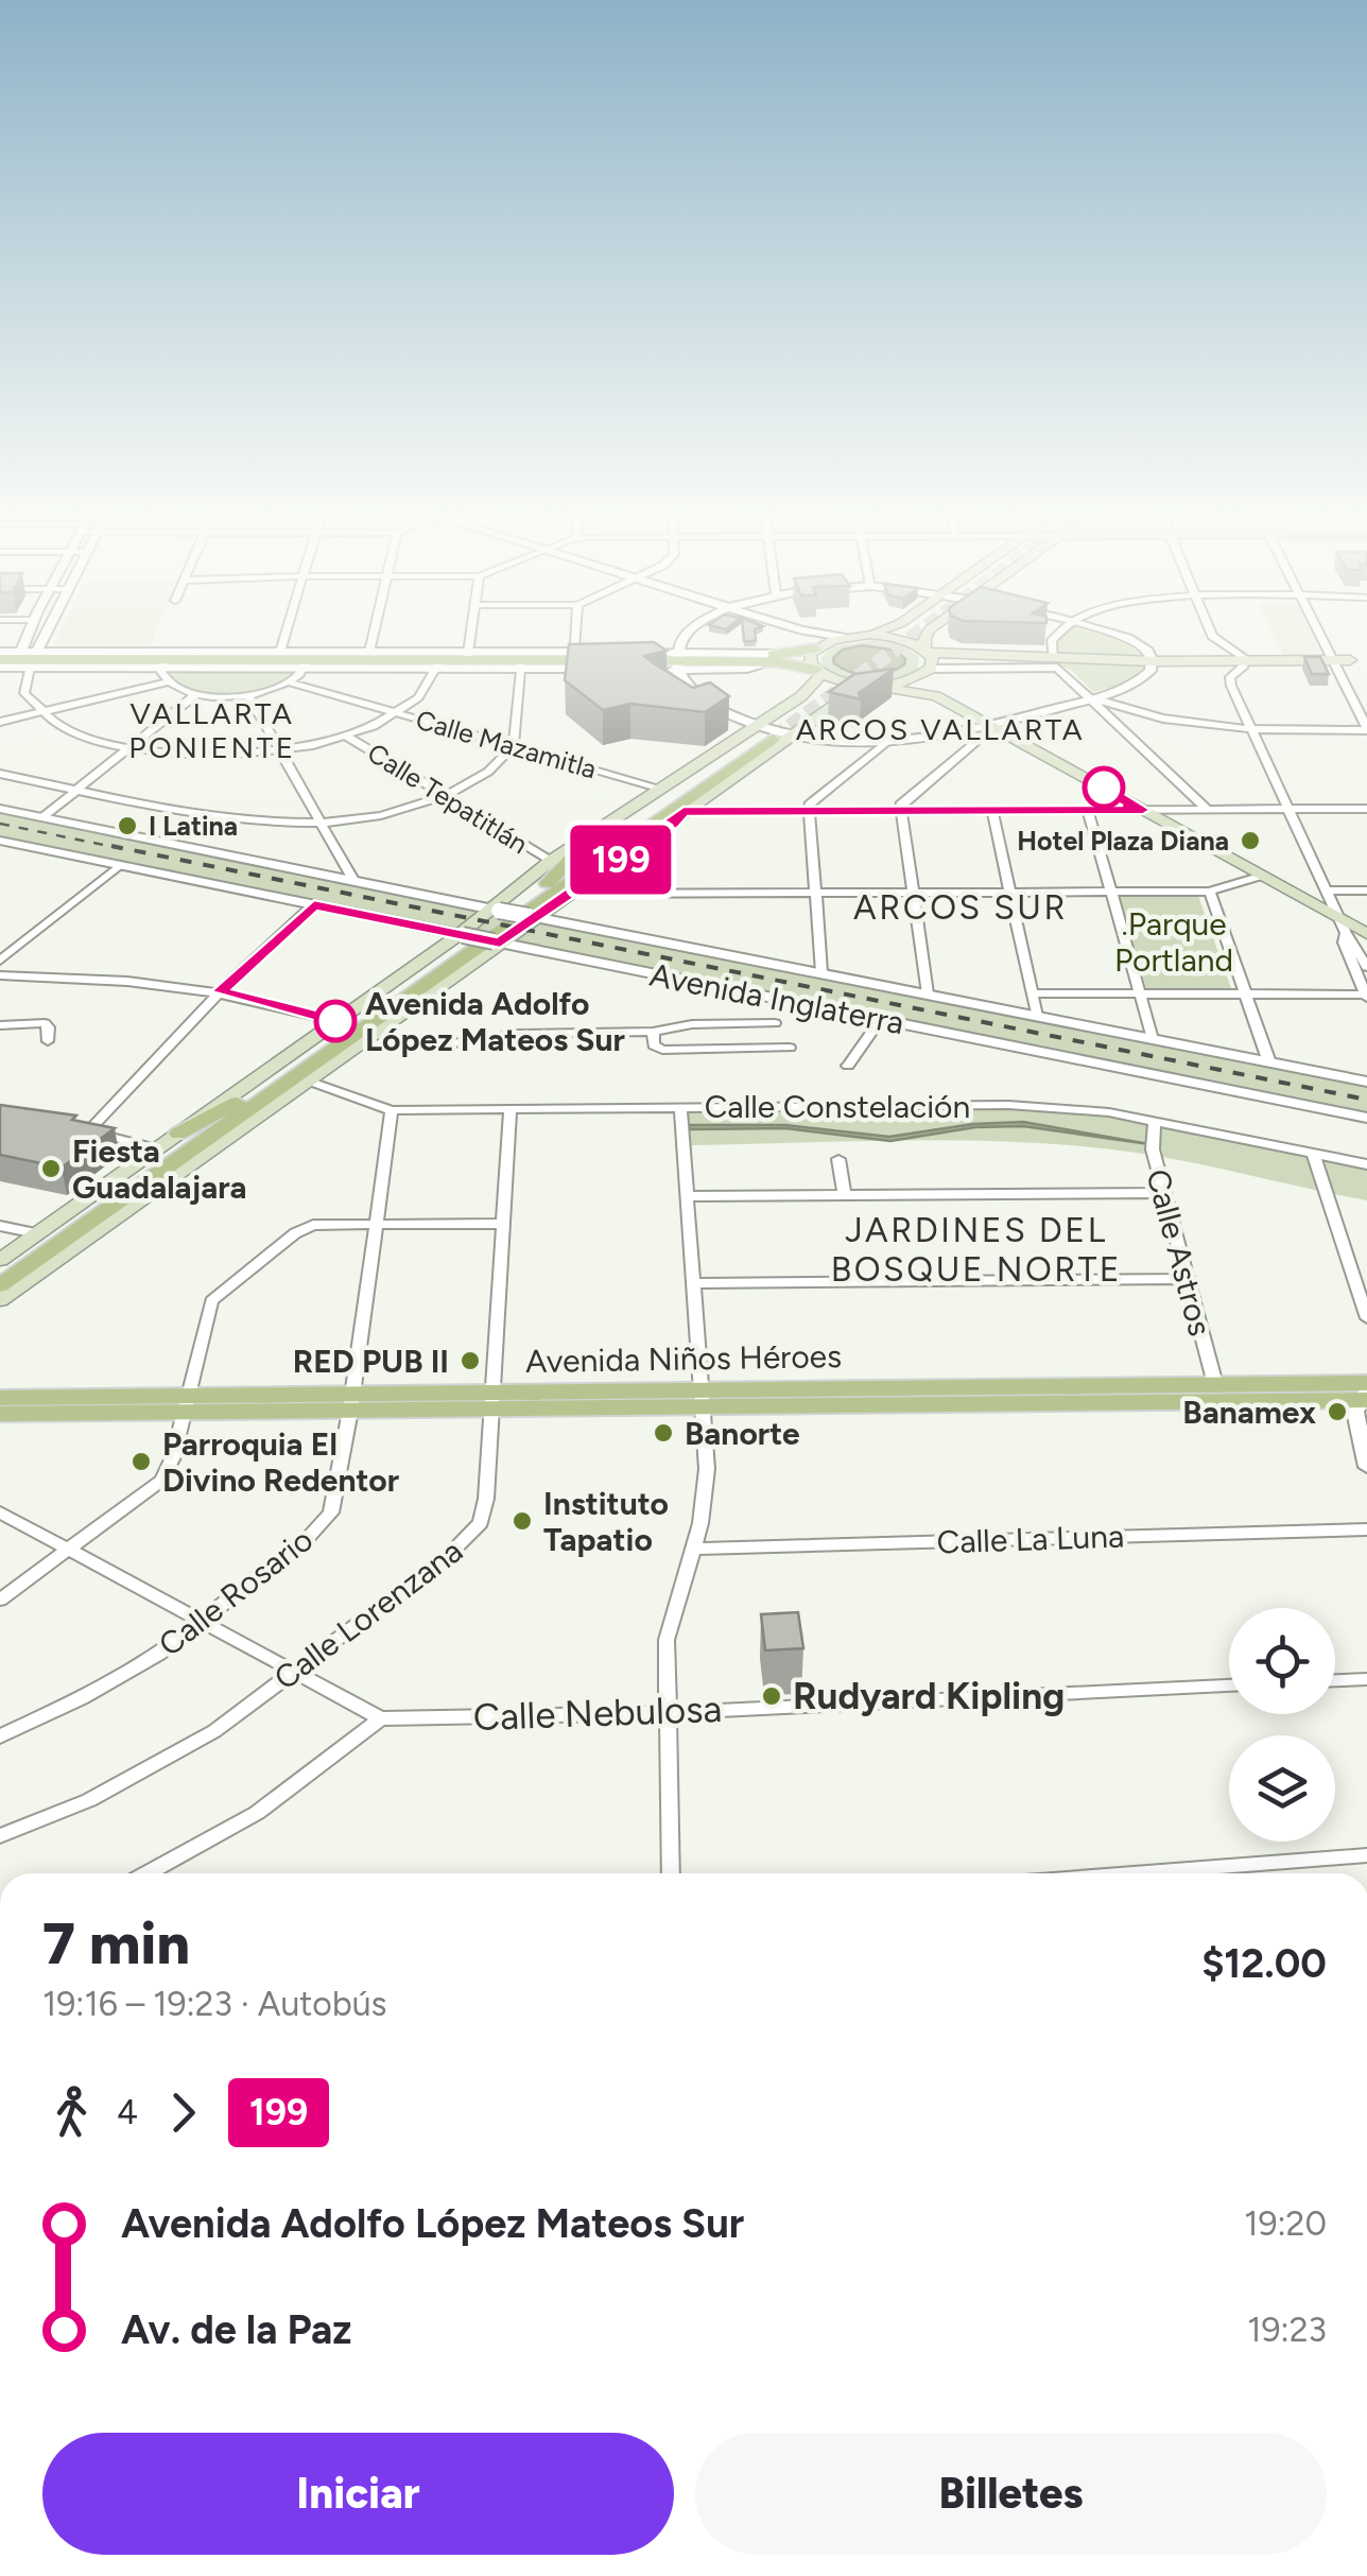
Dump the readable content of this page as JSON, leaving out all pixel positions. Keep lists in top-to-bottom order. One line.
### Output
{"streets":{"main road":["Avenida Niños Héroes"],"street":["Calle Mazamitla","Calle Tepatitlán","Avenida Inglaterra","Calle Constelación","Calle Astros","Calle La Luna","Calle Rosario","Calle Lorenzana","Calle Nebulosa"]},"crossings":[["Calle Constelación","Calle Astros"],["Calle Constelación","Calle Rosario"],["Calle Constelación","Calle Lorenzana"],["Calle Astros","Avenida Niños Héroes"],["Avenida Niños Héroes","Calle Rosario"],["Avenida Niños Héroes","Calle Lorenzana"],["Calle Rosario","Calle Nebulosa"],["Calle Lorenzana","Calle Nebulosa"]],"districts":["VALLARTA PONIENTE","ARCOS VALLARTA","ARCOS SUR","JARDINES DEL BOSQUE NORTE"],"parks":[".Parque Portland"],"places":["I Latina","Hotel Plaza Diana","Avenida Adolfo López Mateos Sur","Fiesta Guadalajara","RED PUB II","Banamex","Banorte","Parroquia El Divino Redentor","Instituto Tapatio","Rudyard Kipling"],"lines":["bus line 199"],"page":{"on_map":"199","heading":["7 min","19:16 – 19:23 · Autobús","$12.00"],"legs":["4","199"],"list":[{"name":"Avenida Adolfo López Mateos Sur","value":"19:20"},{"name":"Av. de la Paz","value":"19:23"}],"buttons":["Iniciar","Billetes"]}}
